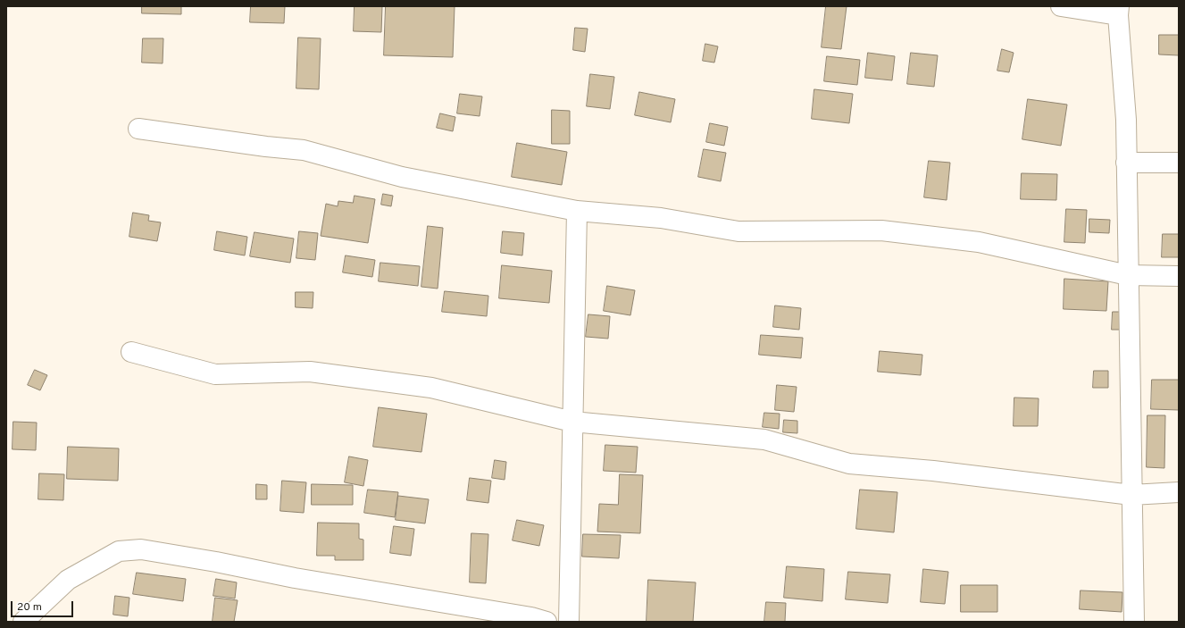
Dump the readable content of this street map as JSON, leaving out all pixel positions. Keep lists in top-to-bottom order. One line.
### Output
{"scale_bar":"20 m"}
